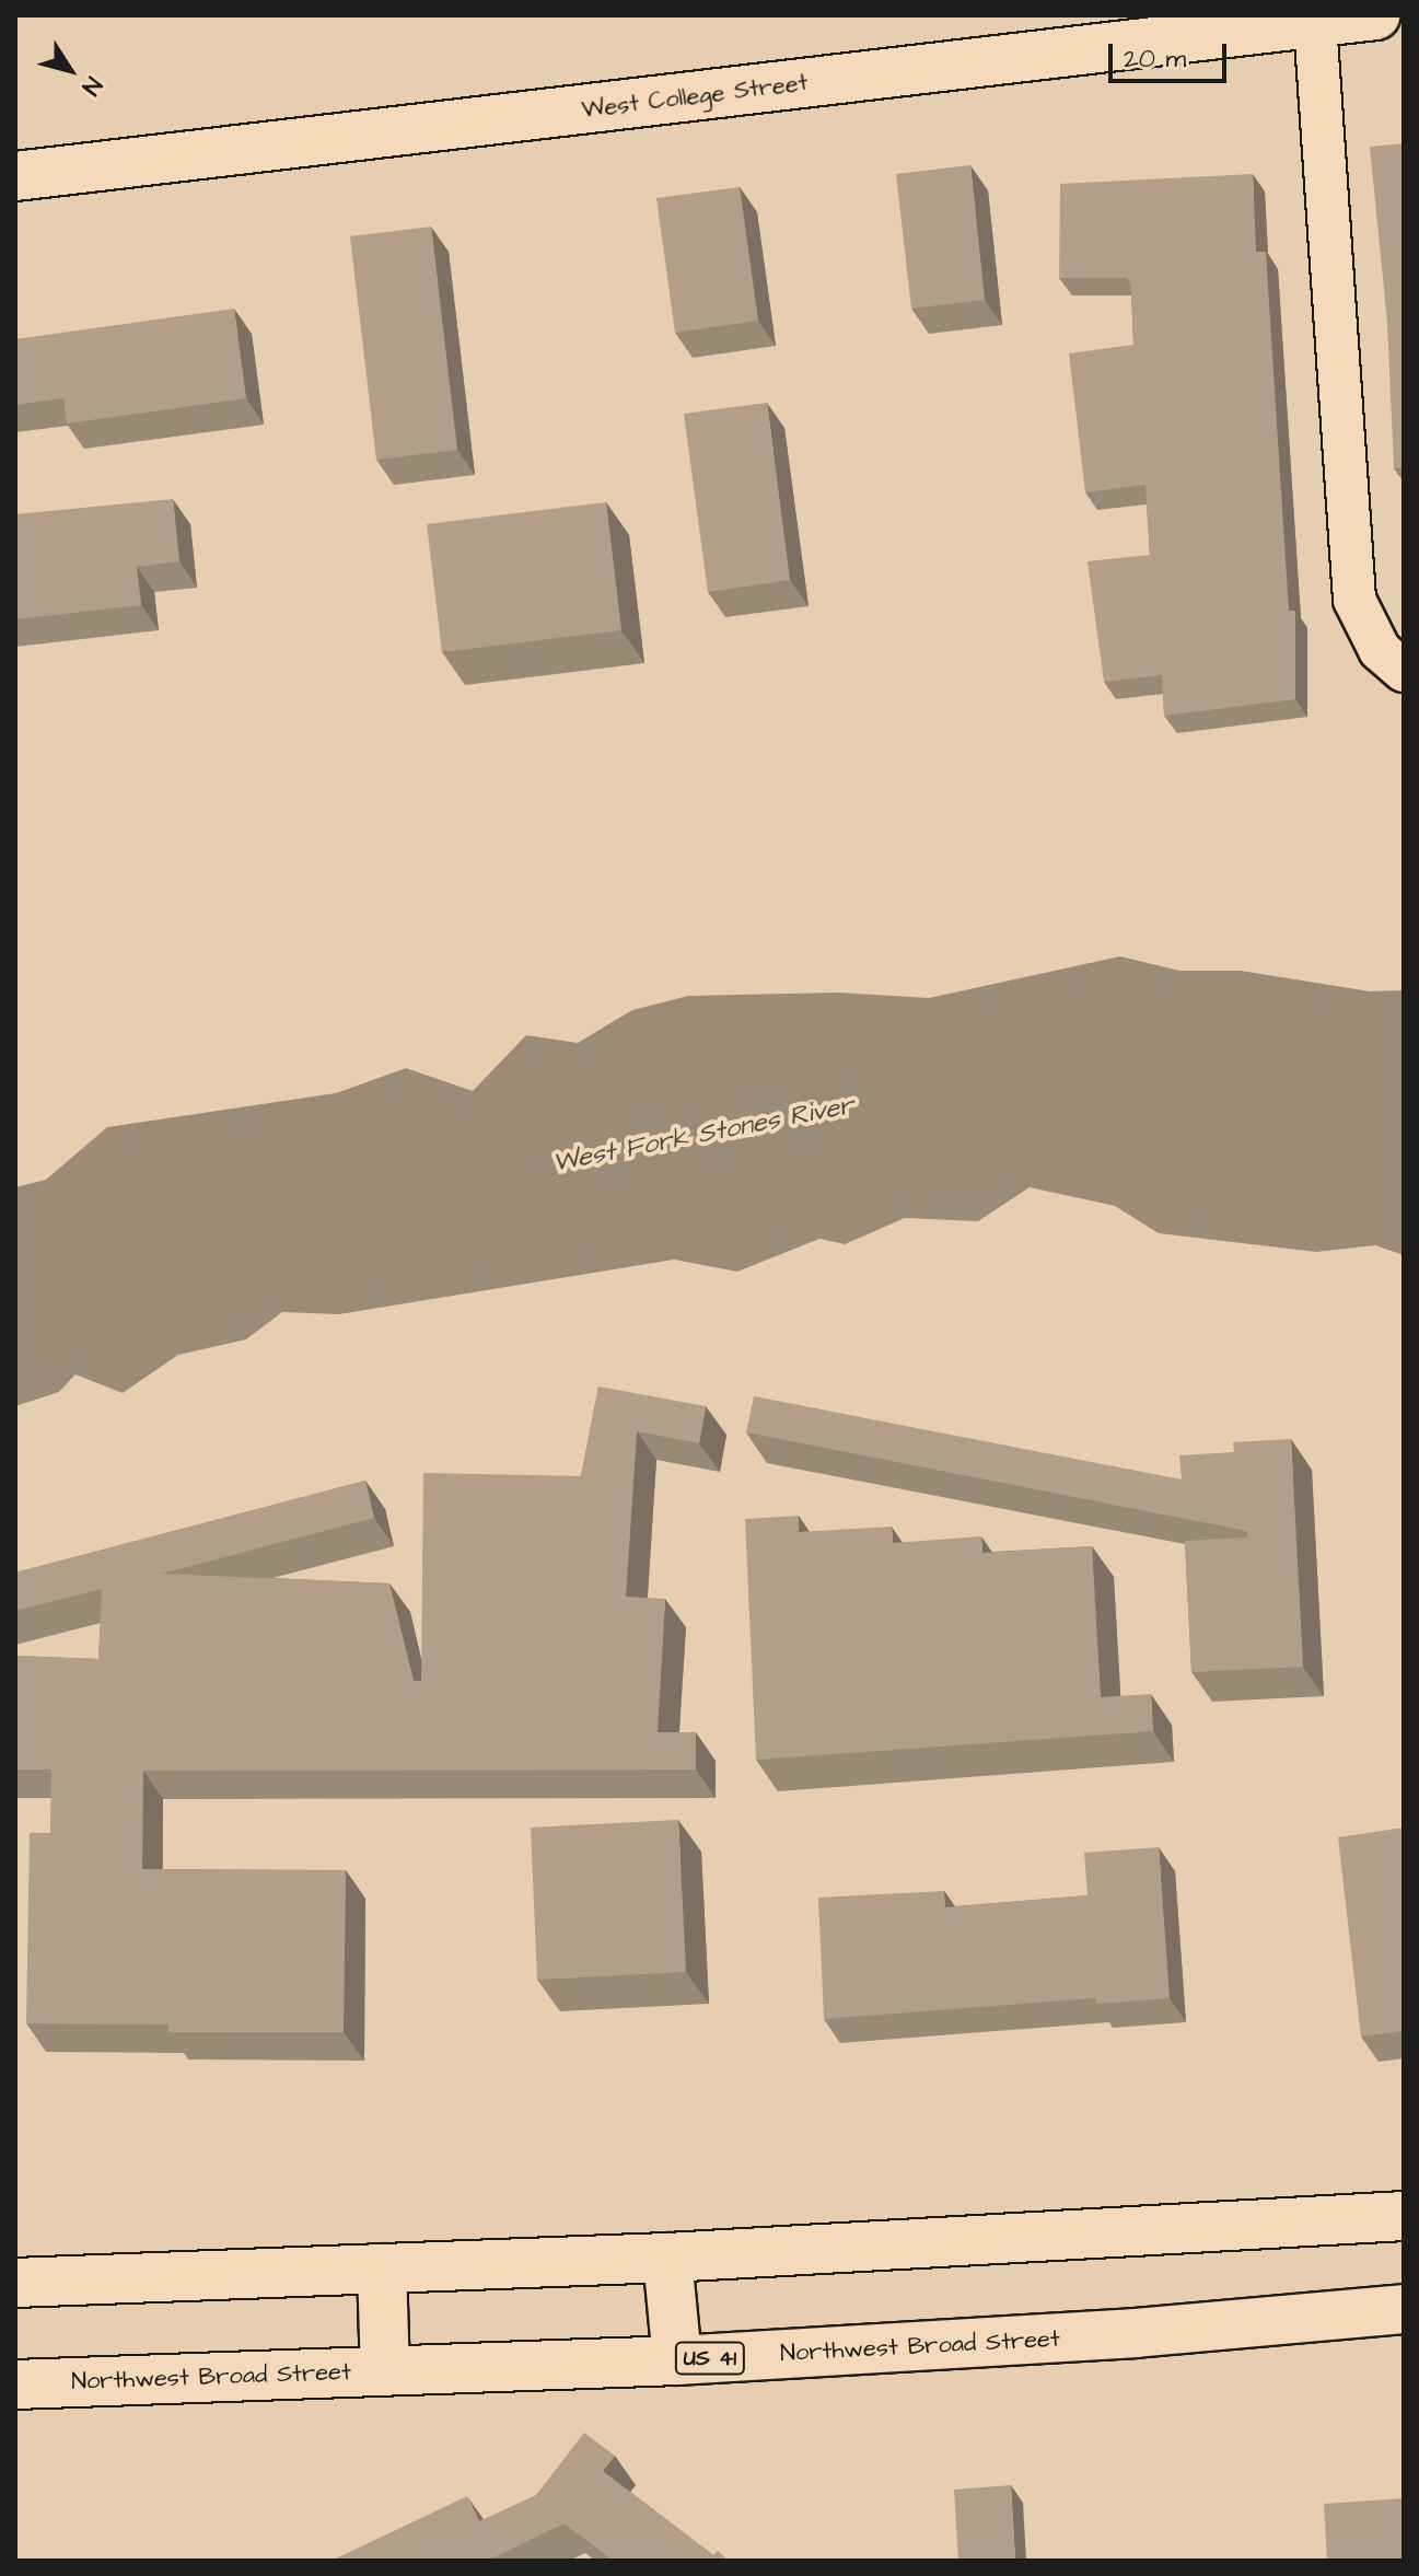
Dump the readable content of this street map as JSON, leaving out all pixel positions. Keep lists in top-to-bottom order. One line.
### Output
{"streets":{"main road":["West College Street","Northwest Broad Street","US 41"]},"water":["West Fork Stones River"],"scale_bar":"20 m","north":"bottom right"}
